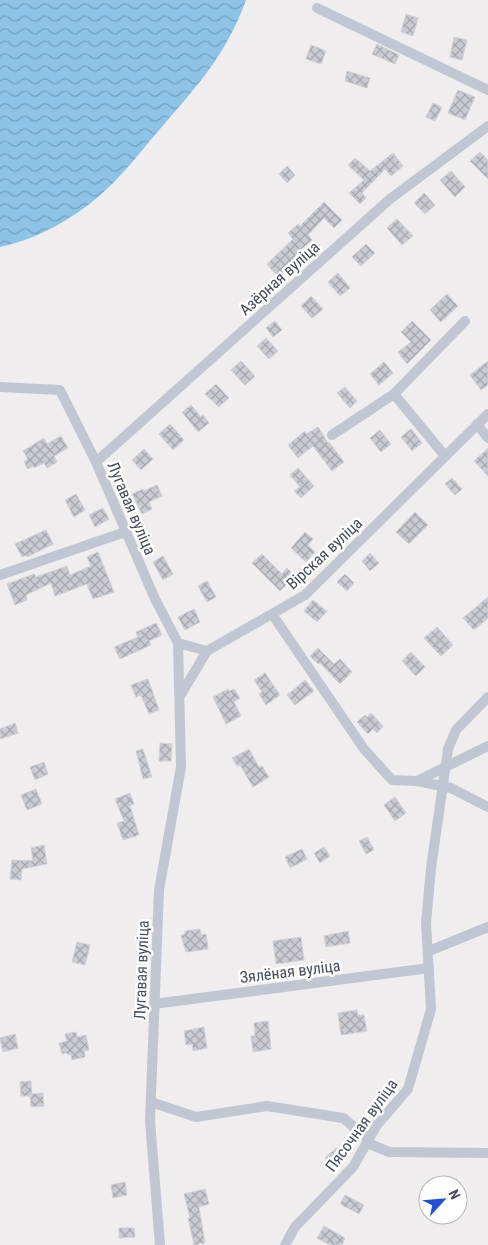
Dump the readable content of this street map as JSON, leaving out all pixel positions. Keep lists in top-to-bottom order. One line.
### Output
{"streets":{"street":["Азёрная вуліца","Лугавая вуліца","Вірская вуліца","Зялёная вуліца","Пясочная вуліца"]},"crossings":[["Азёрная вуліца","Лугавая вуліца"],["Лугавая вуліца","Зялёная вуліца"],["Зялёная вуліца","Пясочная вуліца"]],"north":"top right"}
